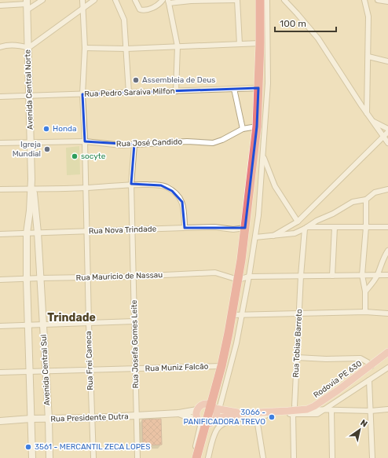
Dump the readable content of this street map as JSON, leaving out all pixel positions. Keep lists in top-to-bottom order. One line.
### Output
{"streets":{"main road":["Avenida Central Norte","Avenida Central Sul","Rodovia PE 630","Rua Presidente Dutra"],"street":["Rua Pedro Saraiva Milfon","Rua José Candido","Rua Nova Trindade","Rua Mauricio de Nassau","Rua Tobias Barreto","Rua Josefa Gomes Leite","Rua Frei Caneca","Rua Muniz Falcão"]},"crossings":[["Avenida Central Norte","Rua Pedro Saraiva Milfon"],["Avenida Central Norte","Rua José Candido"],["Avenida Central Norte","Avenida Central Sul"],["Rua Pedro Saraiva Milfon","Rua Frei Caneca"],["Rua José Candido","Rua Josefa Gomes Leite"],["Rua José Candido","Rua Frei Caneca"],["Rua Nova Trindade","Rua Josefa Gomes Leite"],["Rua Nova Trindade","Rua Frei Caneca"],["Rua Nova Trindade","Avenida Central Sul"],["Rua Mauricio de Nassau","Rua Josefa Gomes Leite"],["Rua Mauricio de Nassau","Rua Frei Caneca"],["Rua Mauricio de Nassau","Avenida Central Sul"],["Rua Tobias Barreto","Rodovia PE 630"],["Rua Josefa Gomes Leite","Rua Muniz Falcão"],["Rua Josefa Gomes Leite","Rua Presidente Dutra"],["Rua Frei Caneca","Rua Muniz Falcão"],["Rua Frei Caneca","Rua Presidente Dutra"],["Rua Muniz Falcão","Avenida Central Sul"],["Avenida Central Sul","Rua Presidente Dutra"]],"districts":["Trindade"],"places":["Assembleia de Deus","Honda","Igreja Mundial","socyte","3066 - PANIFICADORA TREVO","3561 - MERCANTIL ZECA LOPES"],"scale_bar":"100 m","north":"top right"}
